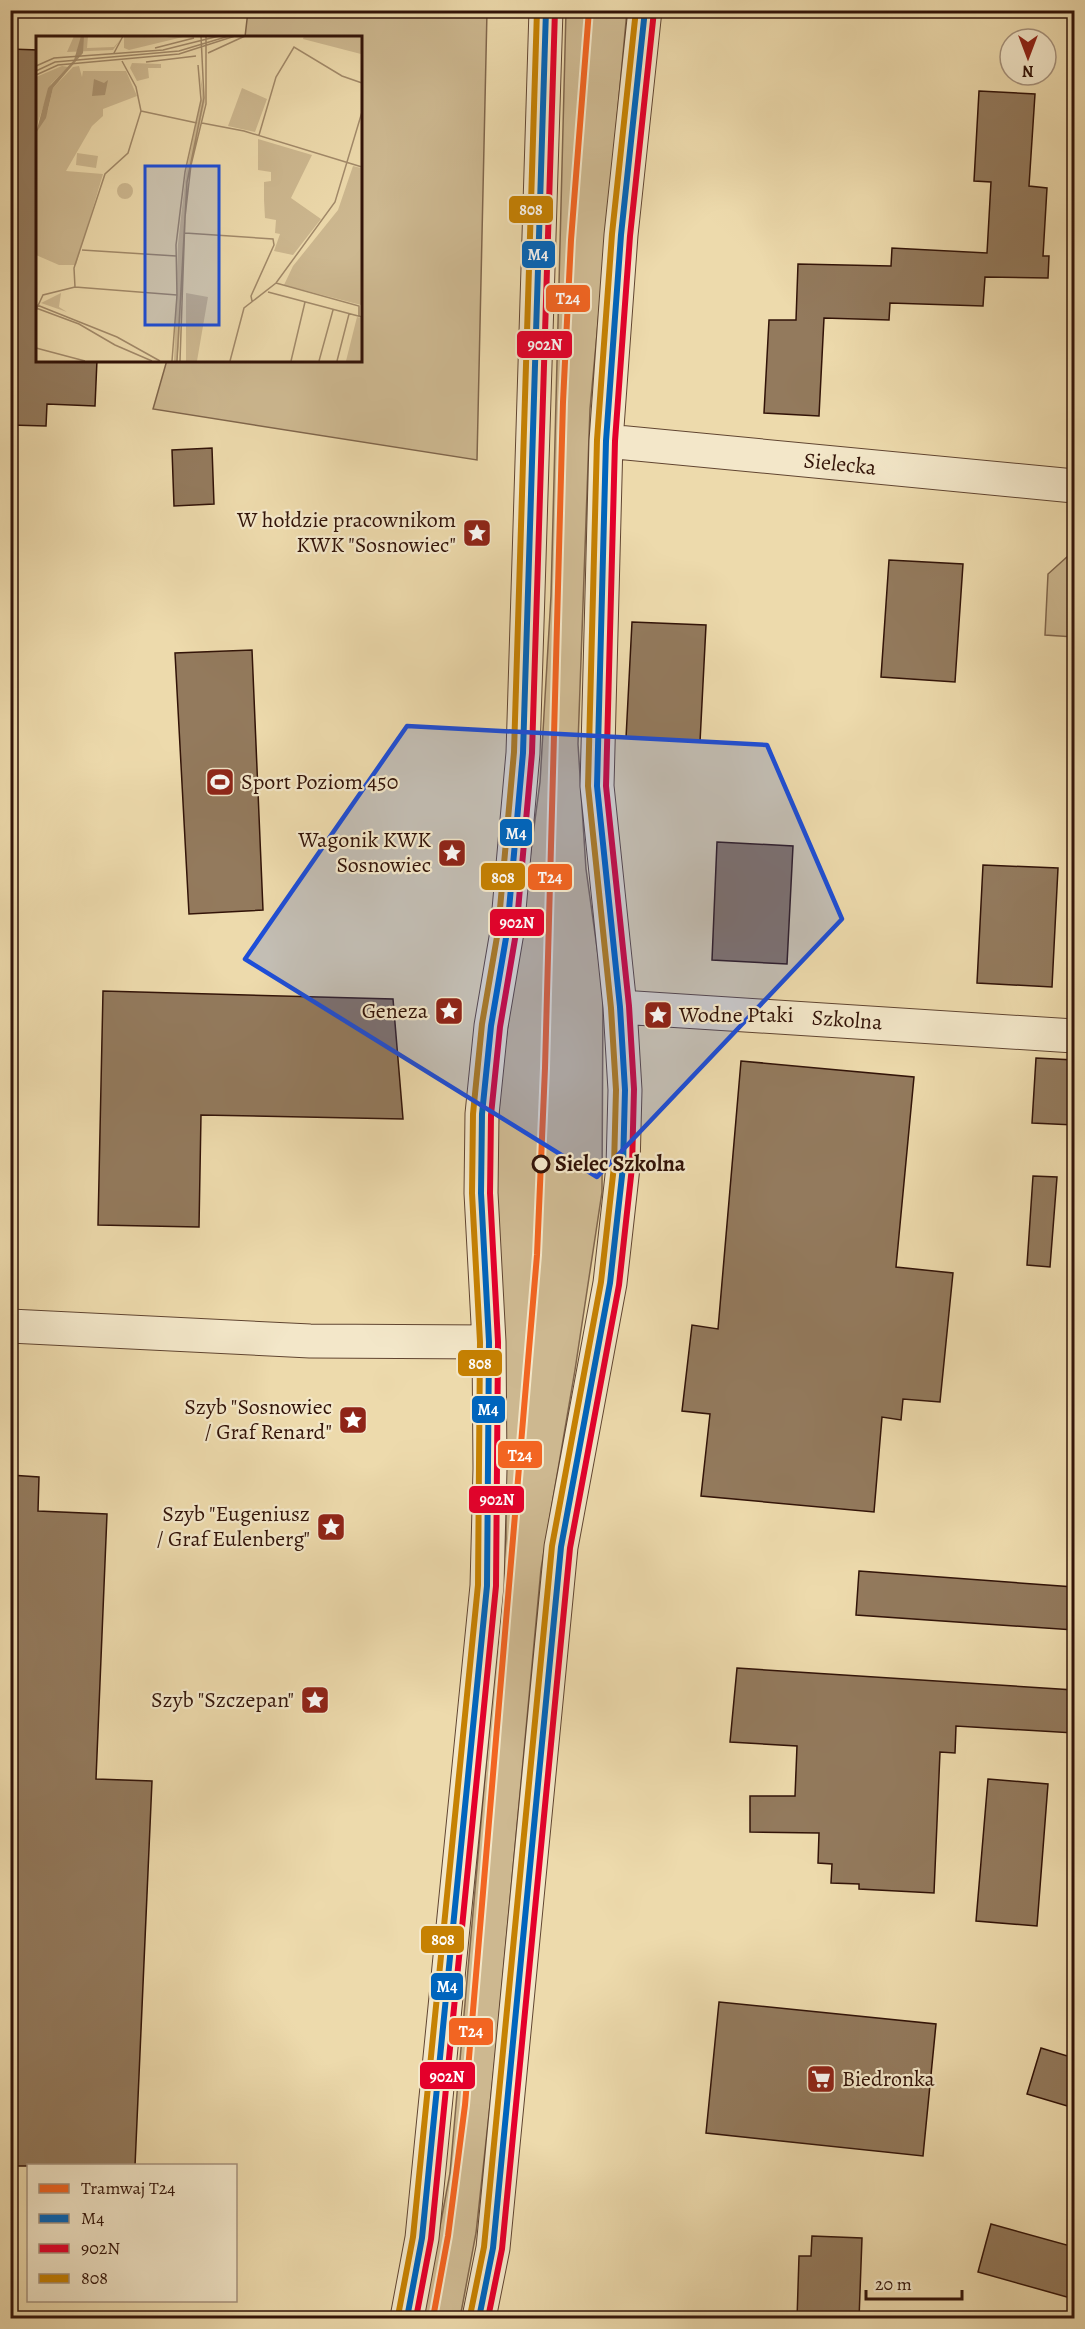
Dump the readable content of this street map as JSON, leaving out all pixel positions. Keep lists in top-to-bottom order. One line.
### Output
{"streets":{"street":["Sielecka","Szkolna"]},"places":{"place":["W hołdzie pracownikom KWK \"Sosnowiec\"","Wagonik KWK Sosnowiec","Geneza","Wodne Ptaki","Szyb \"Sosnowiec / Graf Renard\"","Szyb \"Eugeniusz / Graf Eulenberg\"","Szyb \"Szczepan\""],"sports":["Sport Poziom 450"],"other":["Sielec Szkolna"],"supermarket":["Biedronka"]},"lines":["tram line T24","transit line M4","transit line 902N","transit line 808"],"legend":["Tramwaj T24","M4","902N","808"],"scale_bar":"20 m","north":"bottom"}
